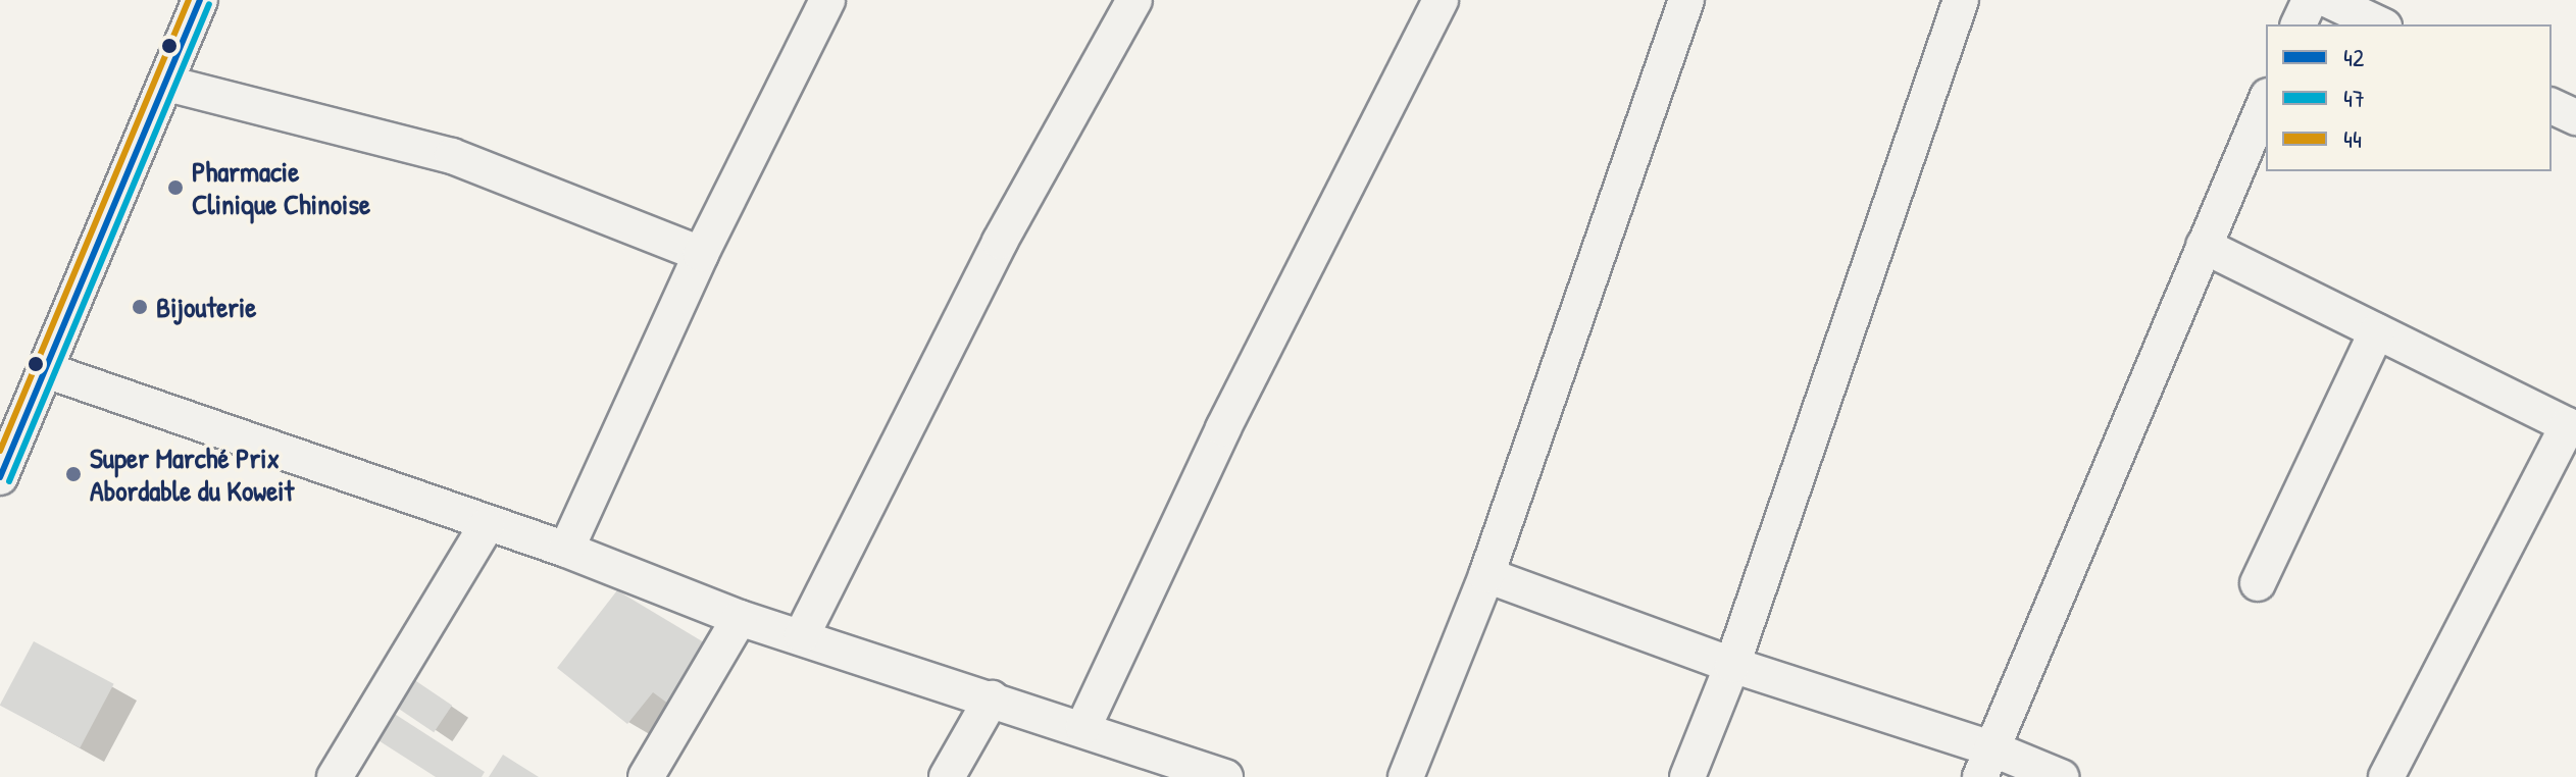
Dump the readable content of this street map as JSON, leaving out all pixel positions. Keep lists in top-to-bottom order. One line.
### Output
{"places":["Pharmacie Clinique Chinoise","Bijouterie","Super Marché Prix Abordable du Koweit"],"lines":["transit line 42","transit line 44","transit line 47"],"legend":["42","47","44"]}
